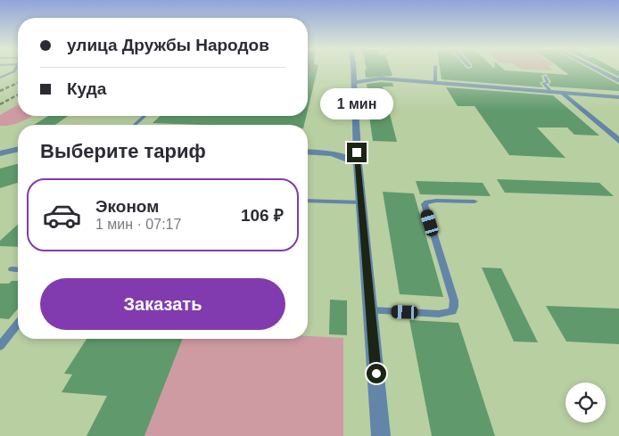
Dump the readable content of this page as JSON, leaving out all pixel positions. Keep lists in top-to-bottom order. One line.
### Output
{"page":{"banner":["улица Дружбы Народов","Куда"],"bubble":"1 мин","heading":"Выберите тариф","list":[{"name":"Эконом","note":"1 мин · 07:17","value":"106 ₽"}],"buttons":"Заказать"}}
